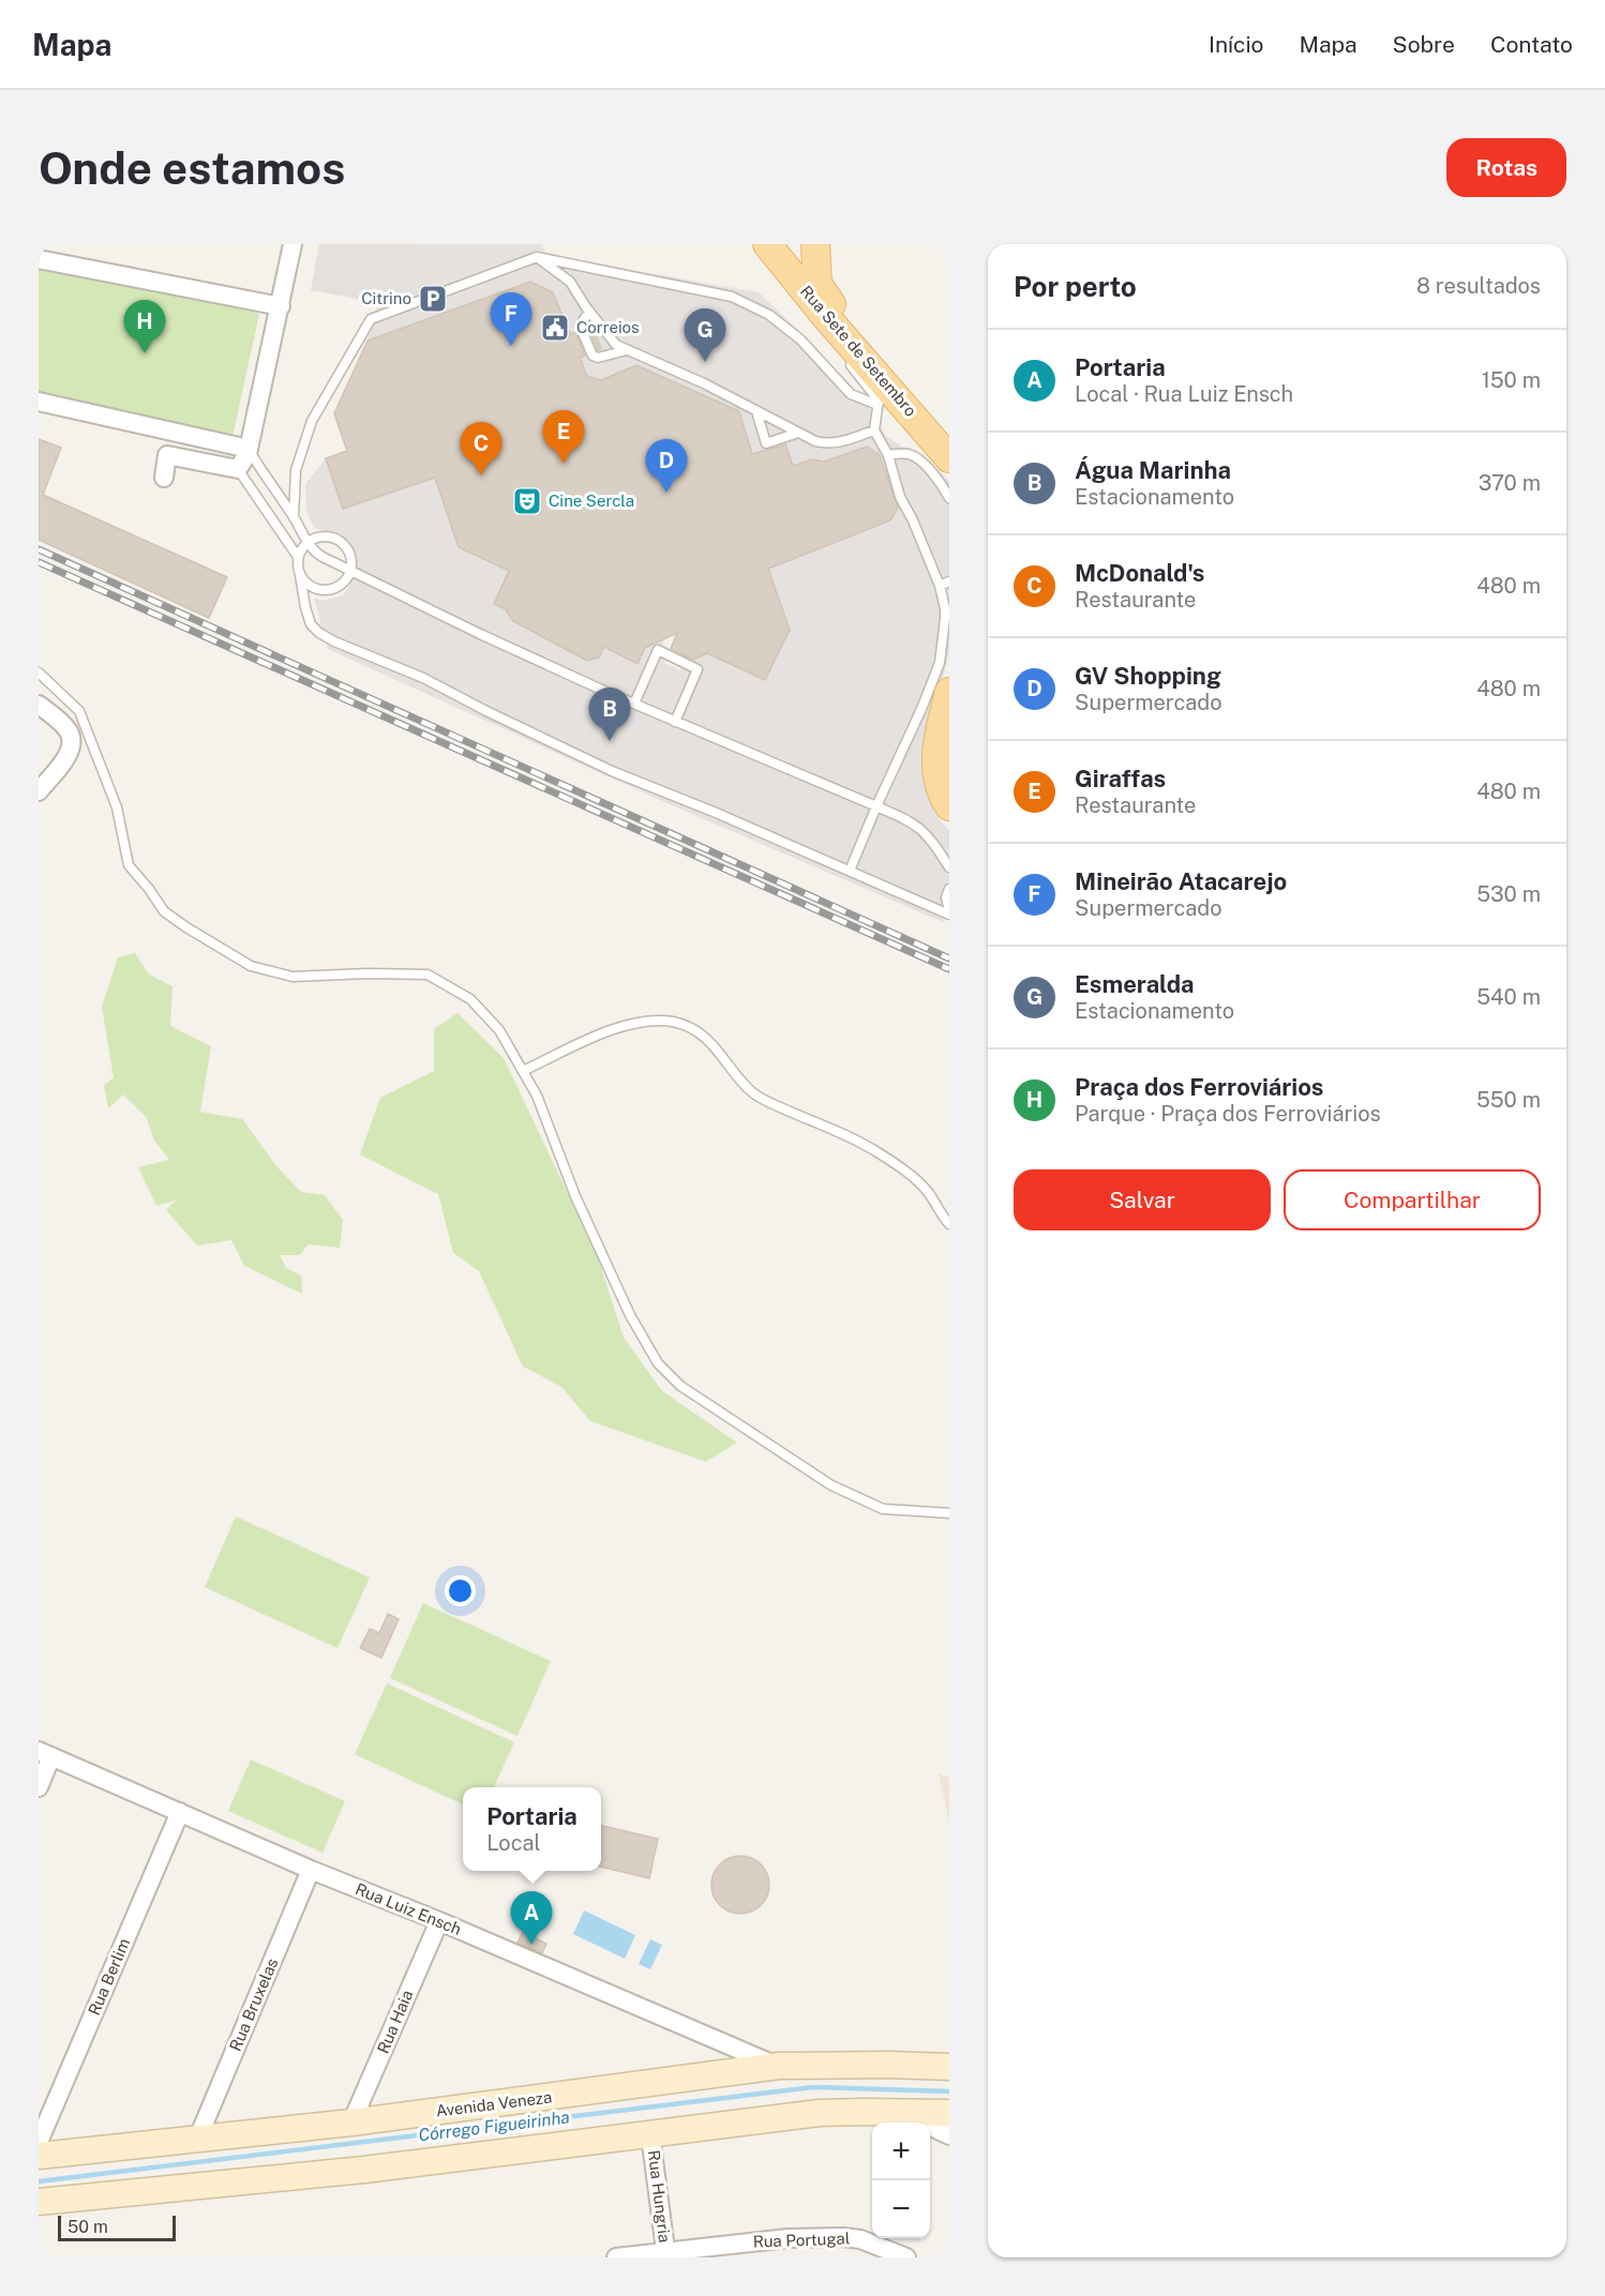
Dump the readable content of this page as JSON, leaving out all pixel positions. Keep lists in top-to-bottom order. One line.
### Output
{"streets":{"main road":["Rua Sete de Setembro","Avenida Veneza"],"street":["Rua Luiz Ensch","Rua Berlim","Rua Bruxelas","Rua Haia","Rua Hungria","Rua Portugal"]},"crossings":[["Rua Luiz Ensch","Rua Berlim"],["Rua Luiz Ensch","Rua Bruxelas"],["Rua Luiz Ensch","Rua Haia"],["Rua Luiz Ensch","Avenida Veneza"],["Rua Bruxelas","Avenida Veneza"],["Rua Haia","Avenida Veneza"],["Rua Hungria","Rua Portugal"]],"water":["Córrego Figueirinha"],"places":{"parking":["Citrino"],"public building":["Correios"],"theatre":["Cine Sercla"]},"scale_bar":"50 m","page":{"header":"Mapa","nav":["Início","Mapa","Sobre","Contato"],"buttons":["Rotas",["Salvar","Compartilhar"]],"title":"Onde estamos","heading":["Por perto","8 resultados"],"pins":["F","H","G","E","C","D","B","A"],"list":[{"mark":"A","name":"Portaria","note":"Local · Rua Luiz Ensch","value":"150 m"},{"mark":"B","name":"Água Marinha","note":"Estacionamento","value":"370 m"},{"mark":"C","name":"McDonald's","note":"Restaurante","value":"480 m"},{"mark":"D","name":"GV Shopping","note":"Supermercado","value":"480 m"},{"mark":"E","name":"Giraffas","note":"Restaurante","value":"480 m"},{"mark":"F","name":"Mineirão Atacarejo","note":"Supermercado","value":"530 m"},{"mark":"G","name":"Esmeralda","note":"Estacionamento","value":"540 m"},{"mark":"H","name":"Praça dos Ferroviários","note":"Parque · Praça dos Ferroviários","value":"550 m"}],"popup":["Portaria","Local"],"map_buttons":["+","−"],"scale":"50 m"}}
